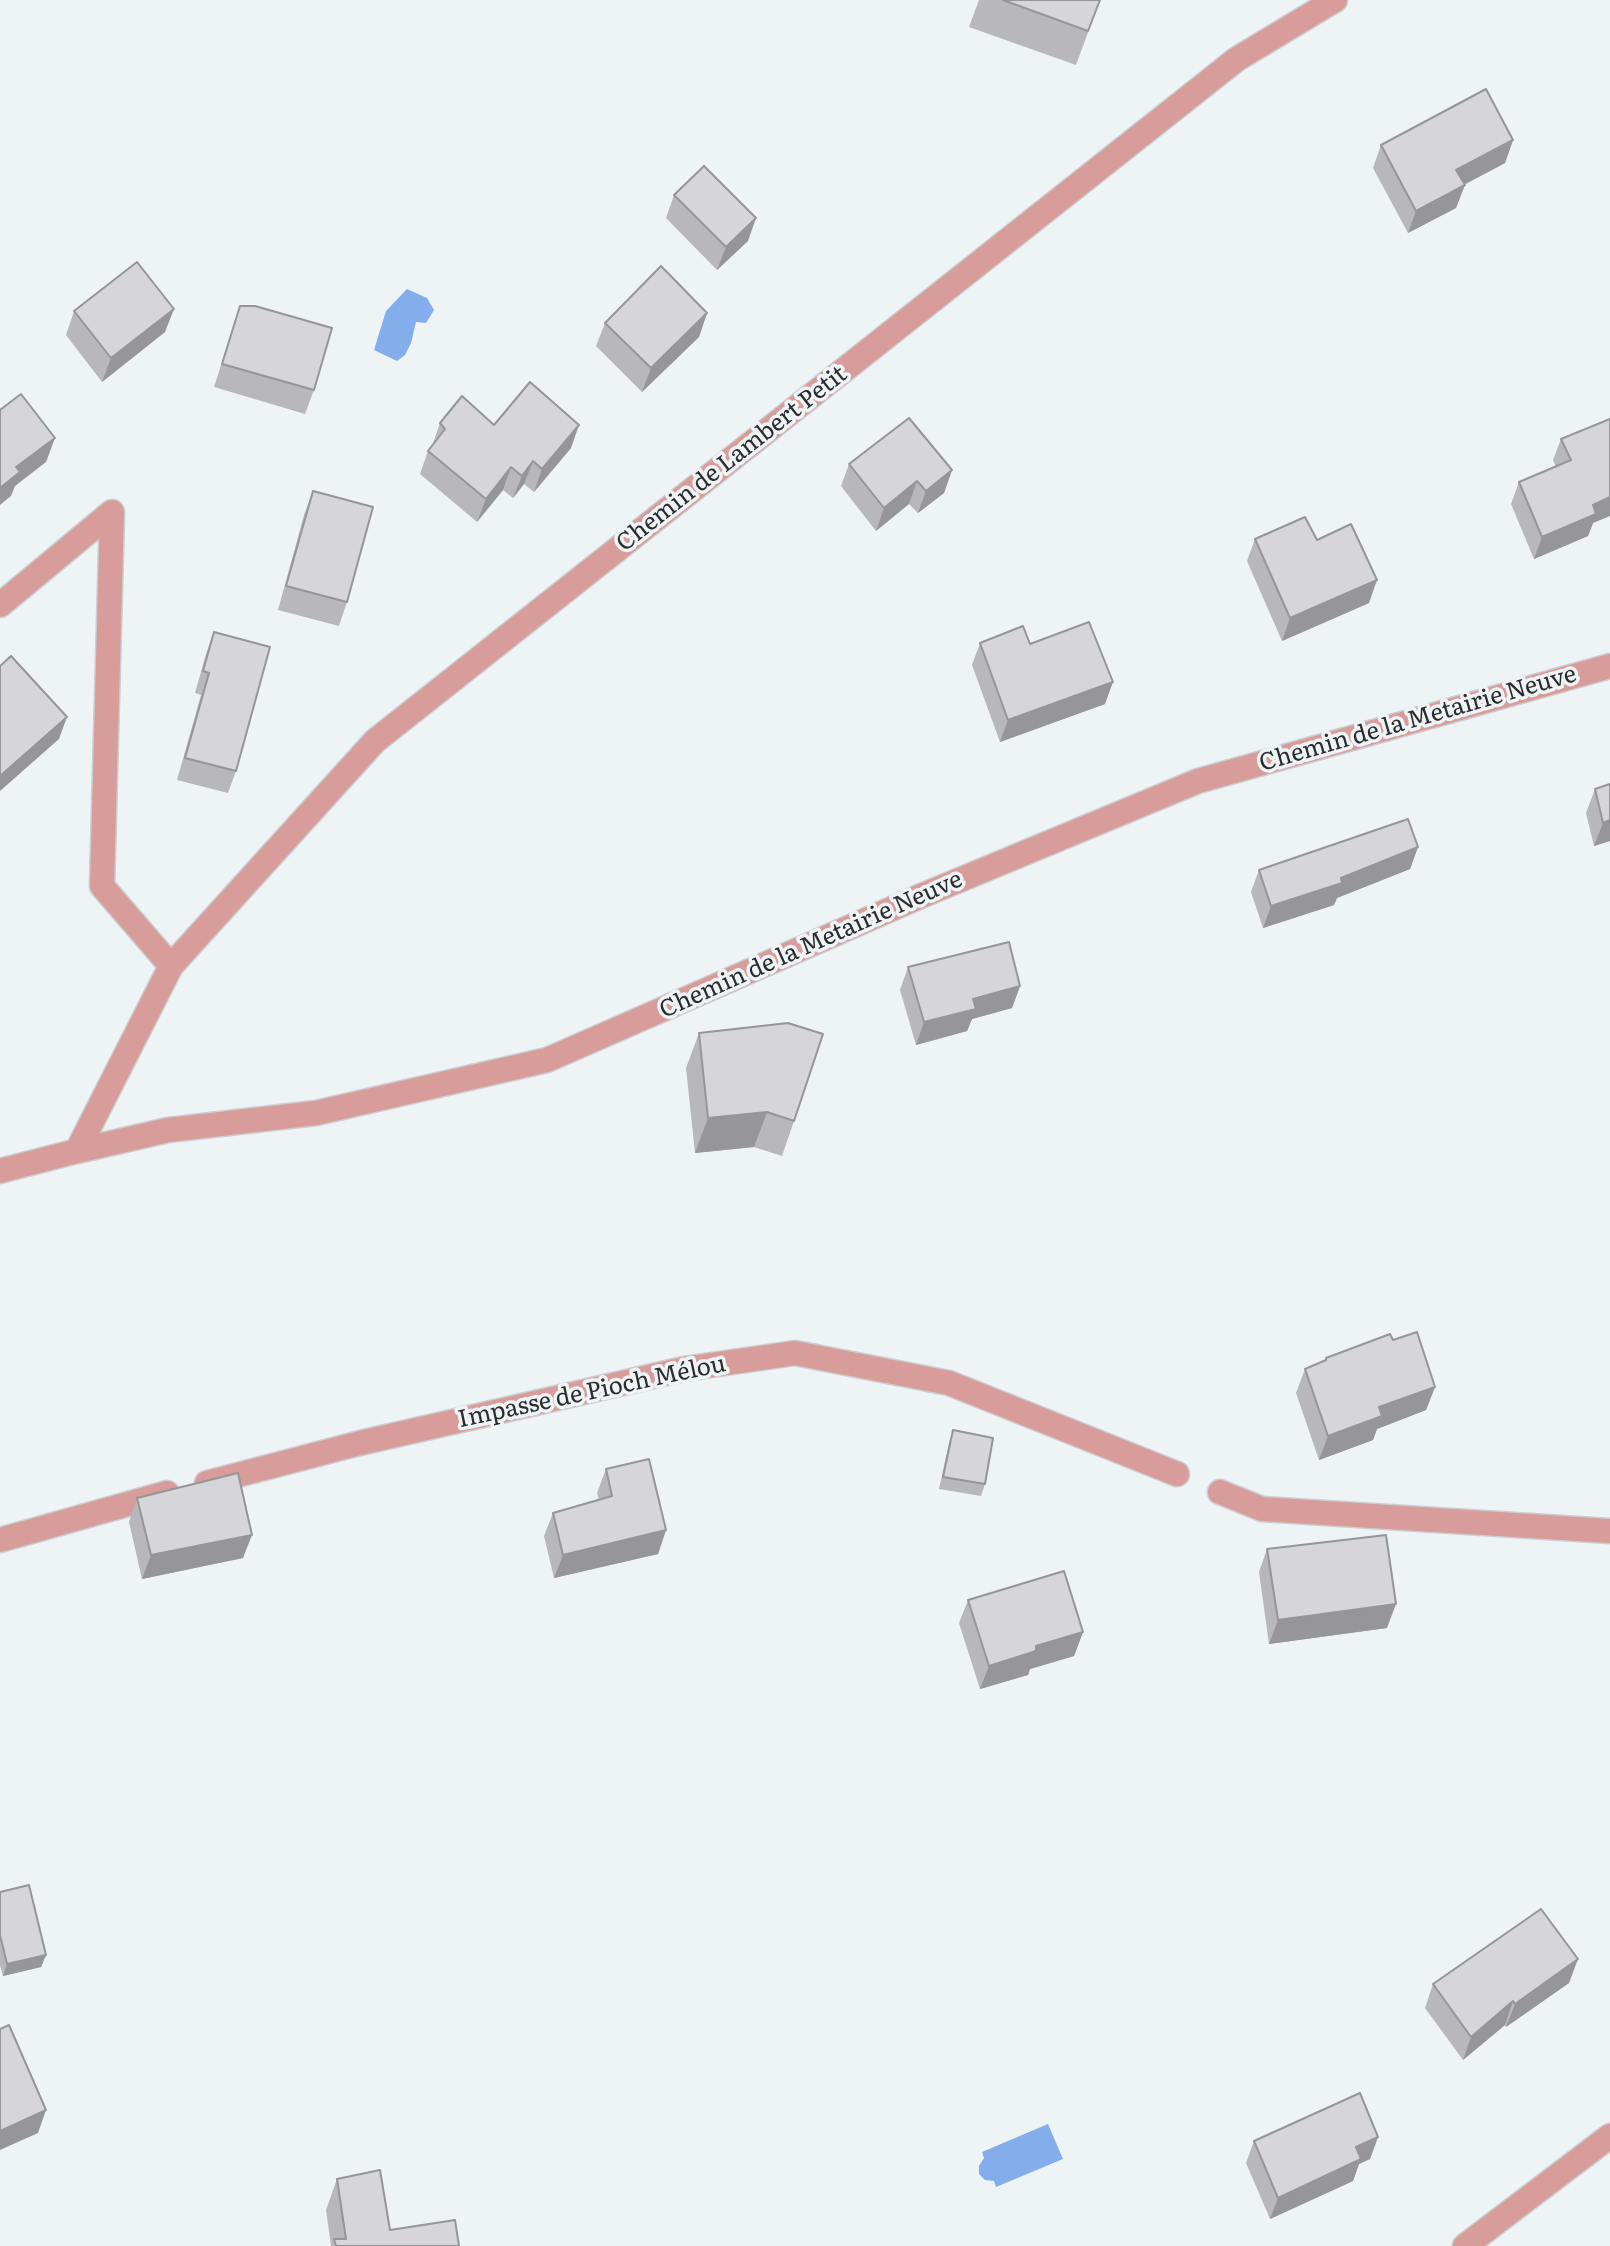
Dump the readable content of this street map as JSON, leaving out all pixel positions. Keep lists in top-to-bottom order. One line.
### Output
{"streets":{"street":["Chemin de Lambert Petit","Chemin de la Metairie Neuve","Impasse de Pioch Mélou"]},"crossings":[["Chemin de Lambert Petit","Chemin de la Metairie Neuve"]]}
